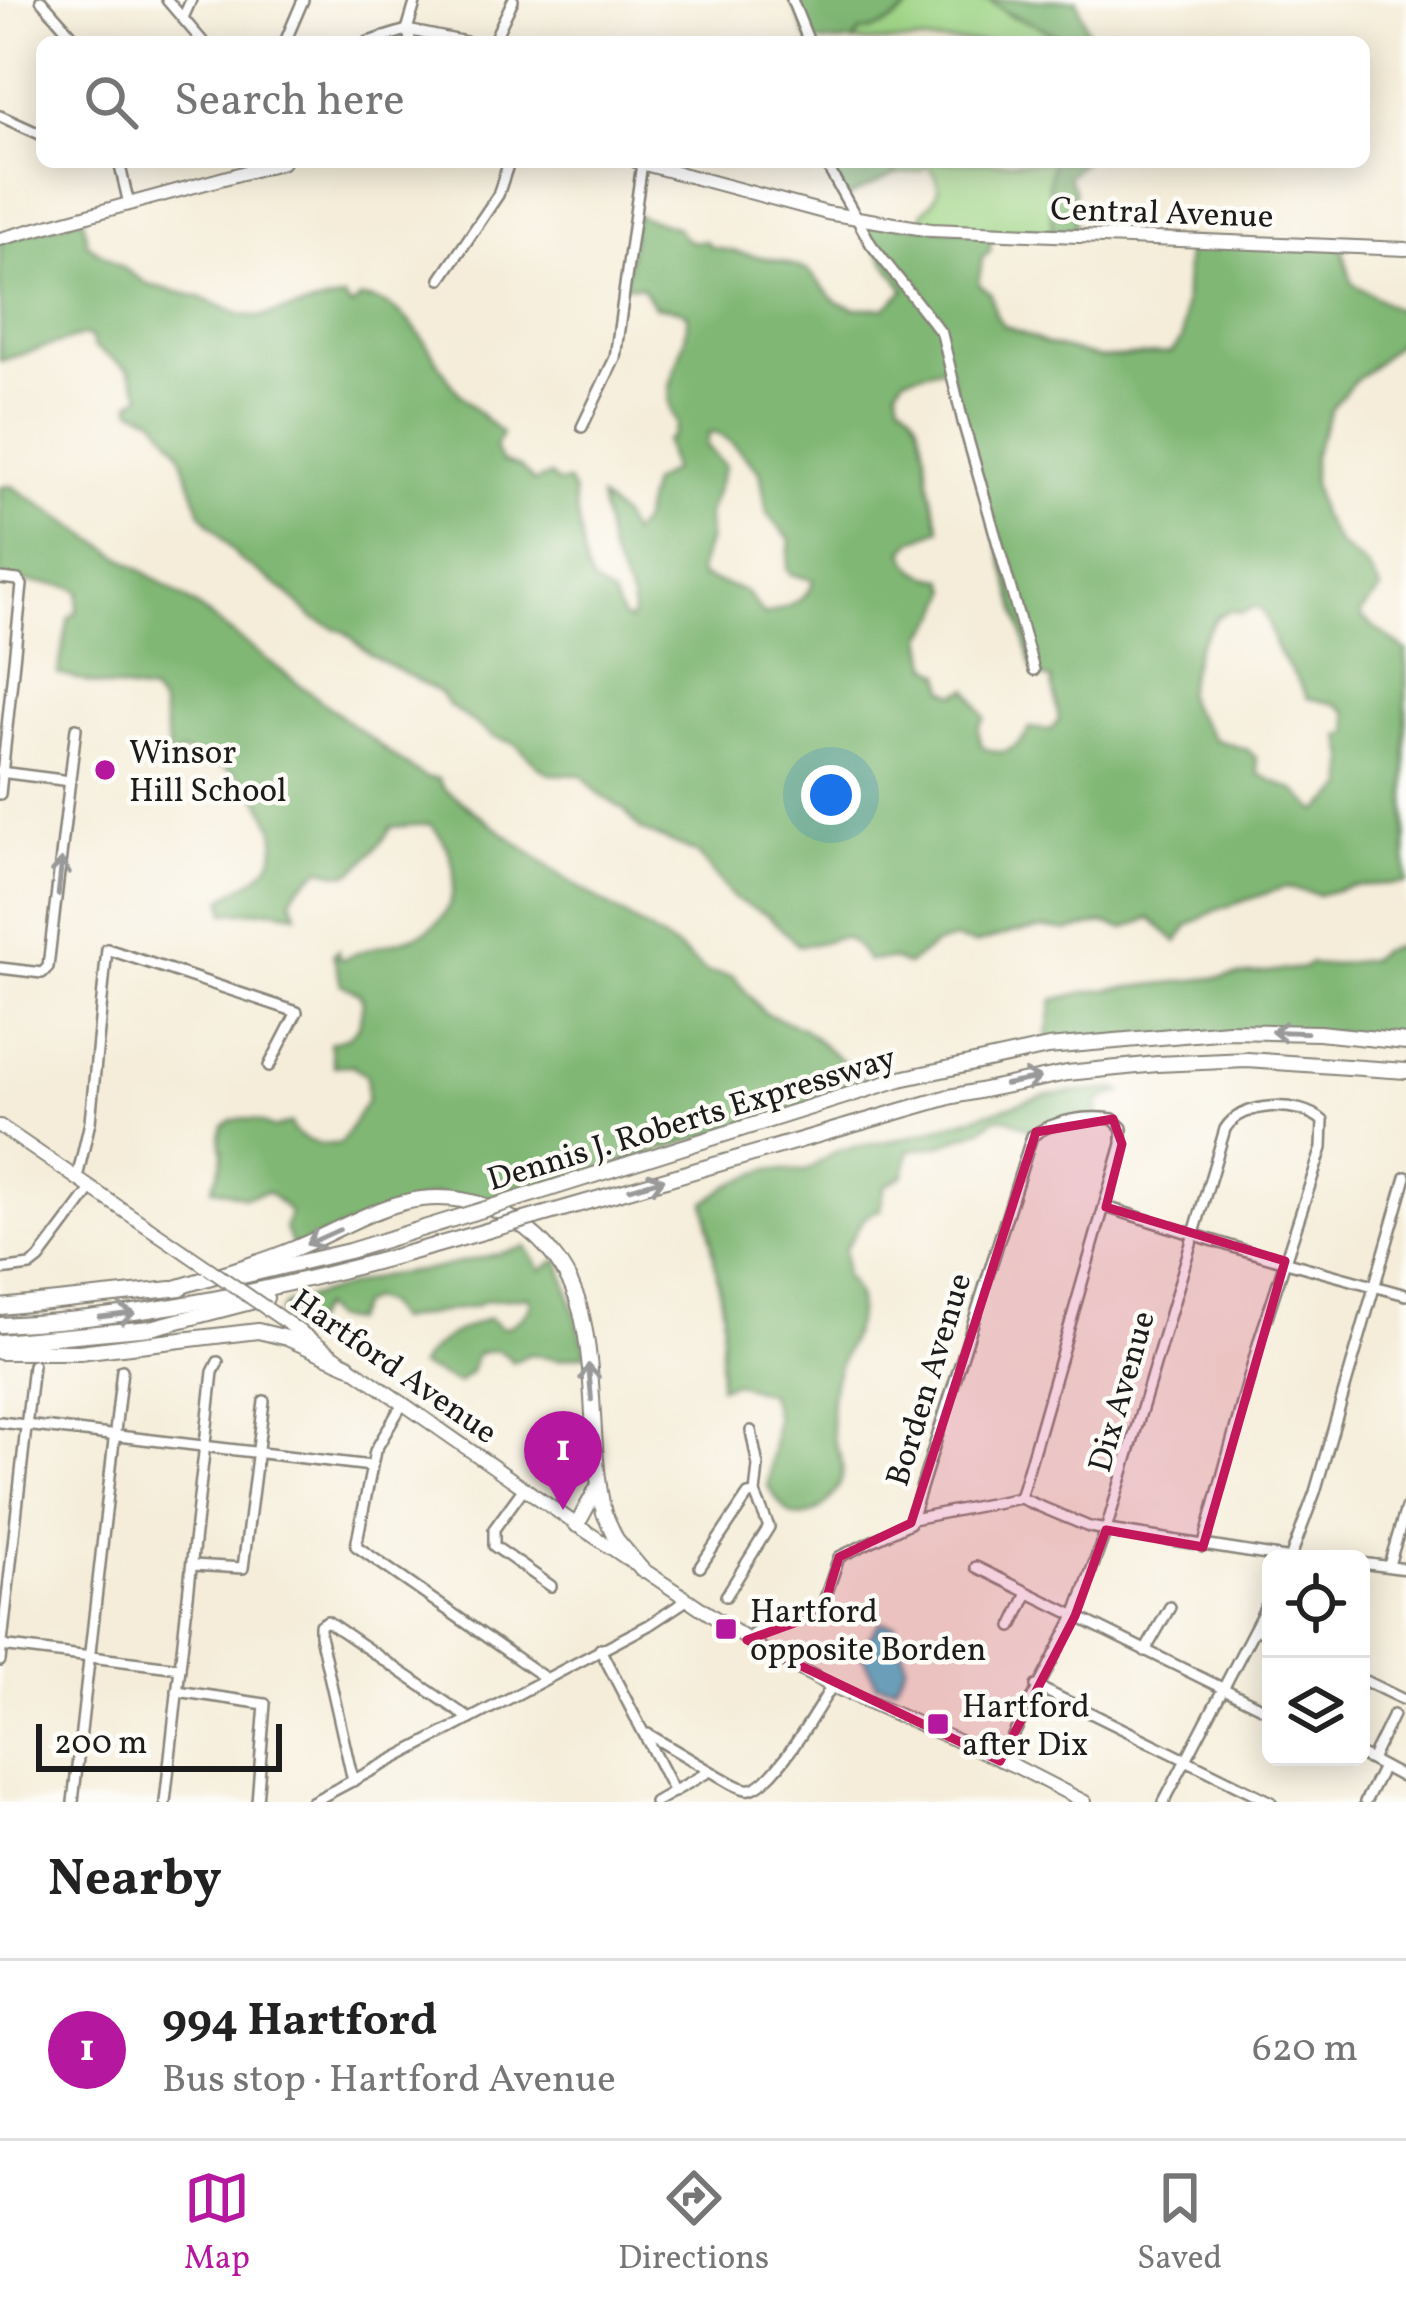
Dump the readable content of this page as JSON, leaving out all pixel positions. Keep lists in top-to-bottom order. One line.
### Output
{"streets":{"highway":["Dennis J. Roberts Expressway"],"main road":["Central Avenue","Hartford Avenue"],"street":["Borden Avenue","Dix Avenue"]},"crossings":[["Hartford Avenue","Borden Avenue"],["Hartford Avenue","Dix Avenue"]],"places":{"other":["Winsor Hill School"],"transit":["Hartford opposite Borden","Hartford after Dix"]},"scale_bar":"200 m","page":{"search":"Search here","pins":"1","scale":"200 m","heading":"Nearby","list":[{"mark":"1","name":"994 Hartford","note":"Bus stop · Hartford Avenue","value":"620 m"}],"nav":["Map","Directions","Saved"]}}
